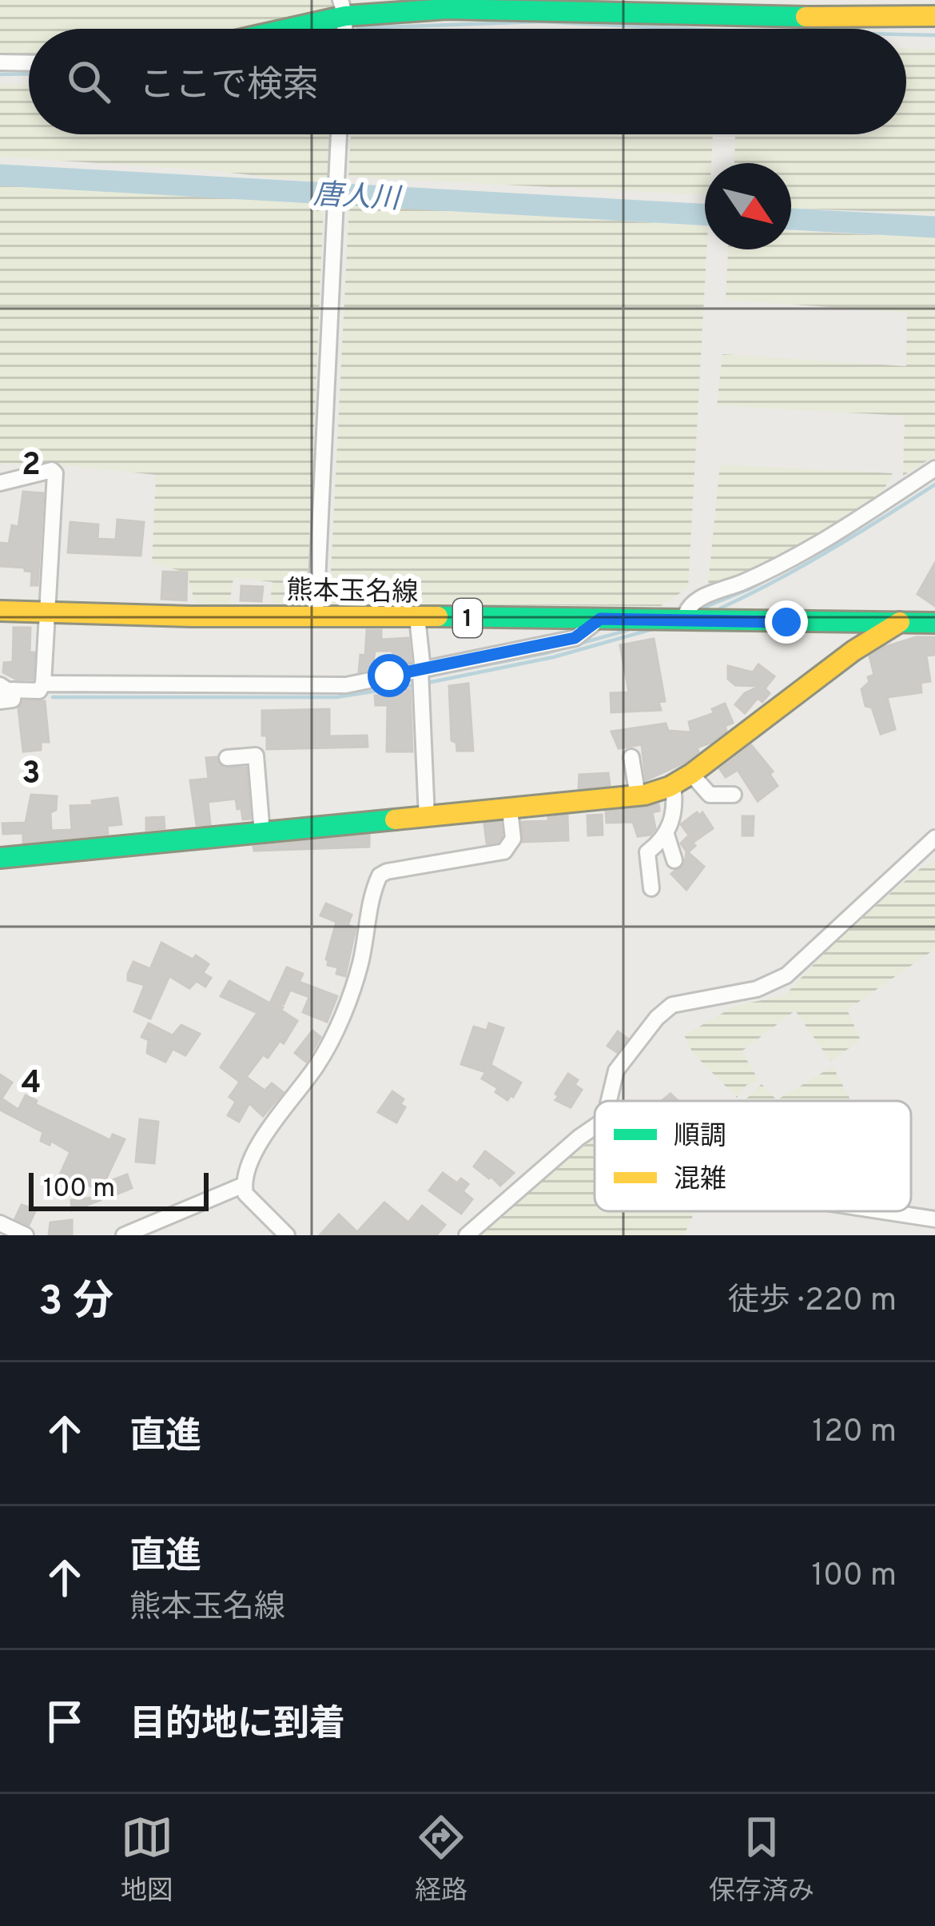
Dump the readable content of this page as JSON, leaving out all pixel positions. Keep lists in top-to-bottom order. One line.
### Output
{"streets":{"street":["熊本玉名線","1"]},"water":["唐人川"],"legend":["順調","混雑"],"scale_bar":"100 m","north":"bottom right","page":{"search":"ここで検索","scale":"100 m","heading":["3 分","徒歩 · 220 m"],"list":[["直進","120 m"],["直進","熊本玉名線","100 m"],"目的地に到着"],"nav":["地図","経路","保存済み"]},"grid":{"rows":["2","3","4"]}}
